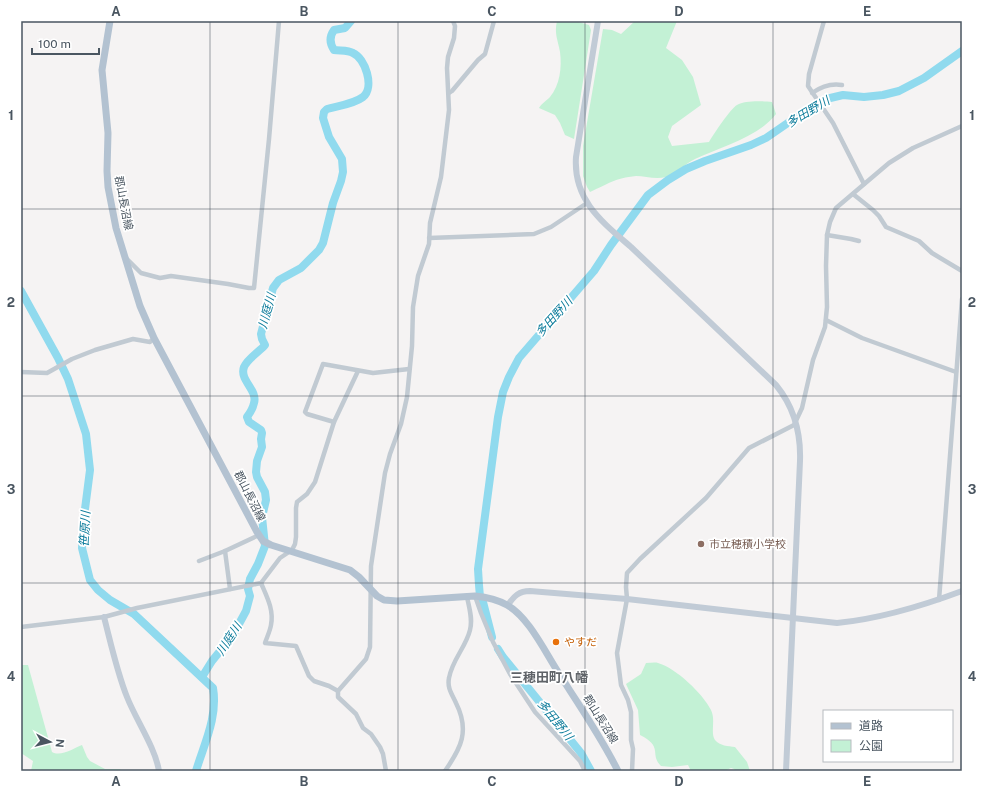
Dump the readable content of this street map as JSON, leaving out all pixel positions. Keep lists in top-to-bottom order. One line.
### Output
{"streets":{"main road":["郡山長沼線"]},"districts":["三穂田町八幡"],"water":["多田野川","川庭川","笹原川"],"places":["市立穂積小学校","やすだ"],"legend":["道路","公園"],"scale_bar":"100 m","north":"right","grid":{"columns":["A","B","C","D","E"],"rows":["1","2","3","4"]}}
